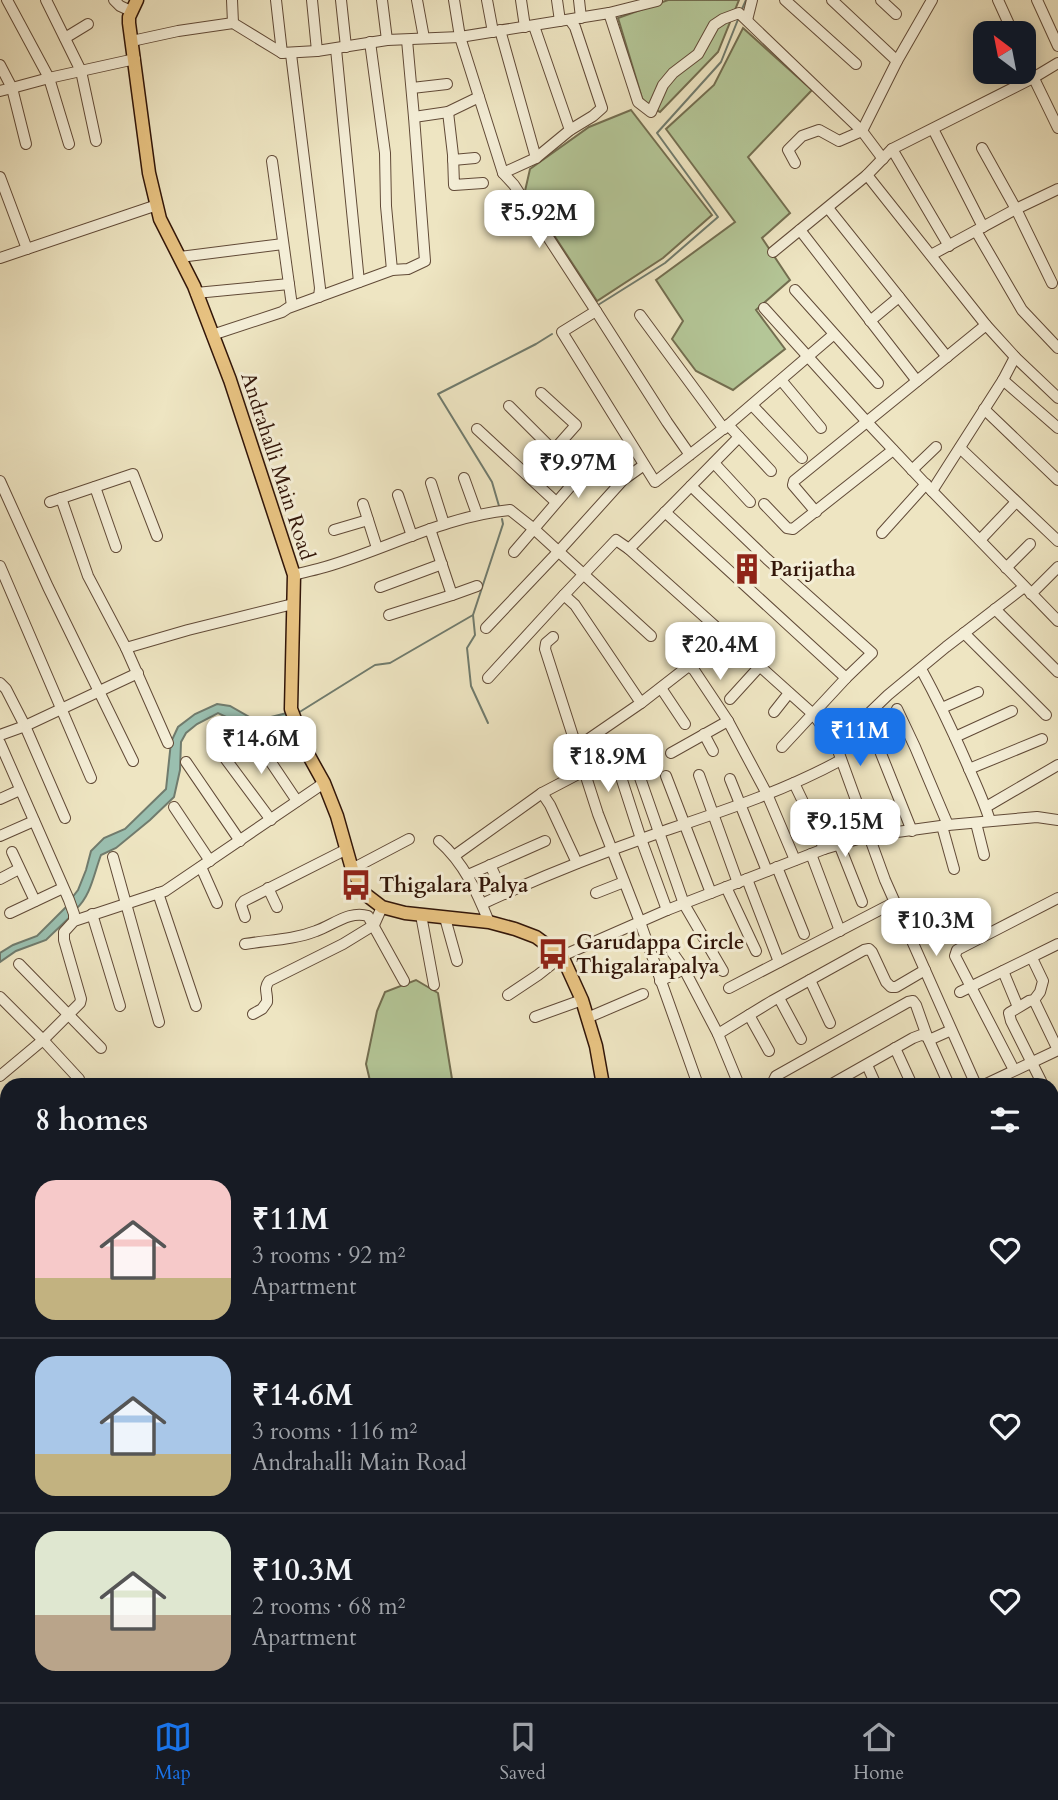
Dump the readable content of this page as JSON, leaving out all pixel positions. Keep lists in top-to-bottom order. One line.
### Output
{"streets":{"main road":["Andrahalli Main Road"]},"places":{"building":["Parijatha"],"bus stop":["Thigalara Palya","Garudappa Circle Thigalarapalya"]},"north":"top left","page":{"price":["₹5.92M","₹9.97M","₹20.4M","₹11M","₹14.6M","₹18.9M","₹9.15M","₹10.3M"],"heading":"8 homes","list":[{"name":"₹11M","note":"3 rooms · 92 m² · Apartment"},{"name":"₹14.6M","note":"3 rooms · 116 m² · Andrahalli Main Road"},{"name":"₹10.3M","note":"2 rooms · 68 m² · Apartment"}],"tabs":["Map","Saved","Home"]}}
